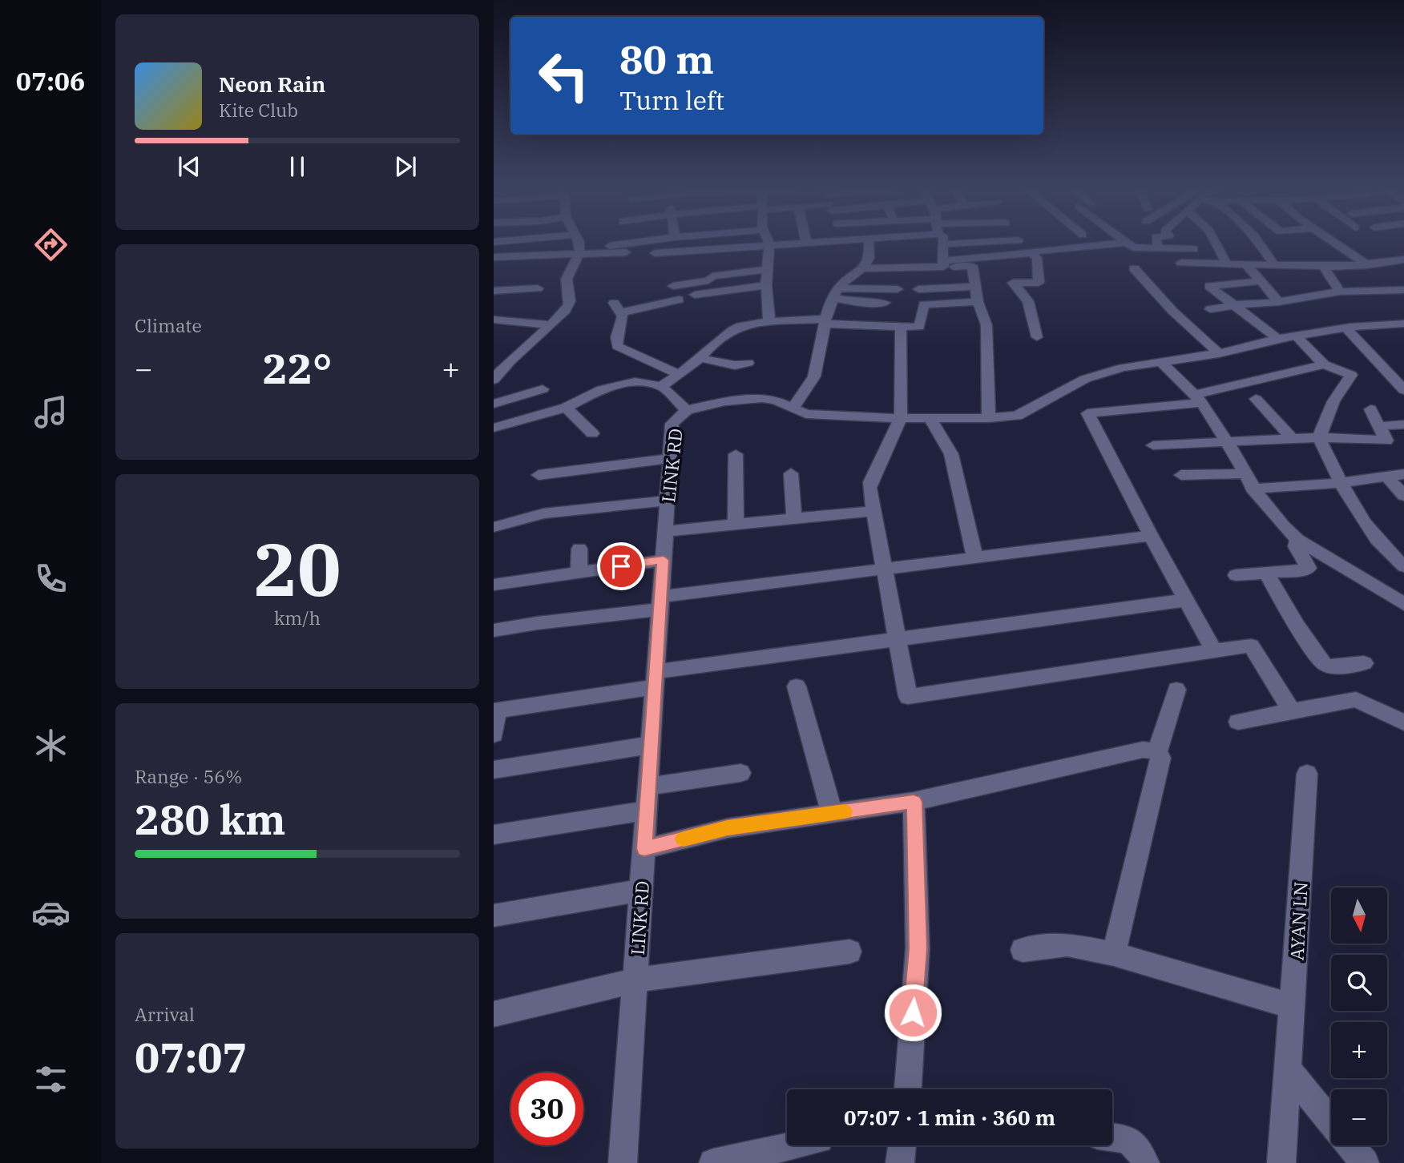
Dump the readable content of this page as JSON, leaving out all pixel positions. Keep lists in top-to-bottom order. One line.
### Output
{"streets":{"street":["LINK RD","AYAN LN"]},"north":"bottom","page":{"tabs":"07:06","turn":["80 m","Turn left"],"song":["Neon Rain","Kite Club"],"tile":["Climate",["20","km/h"],["Range · 56%","280 km"],["Arrival","07:07"]],"heat":["−","22°","+"],"map_buttons":["+","−"],"limit":"30","trip":"07:07 · 1 min · 360 m"}}
